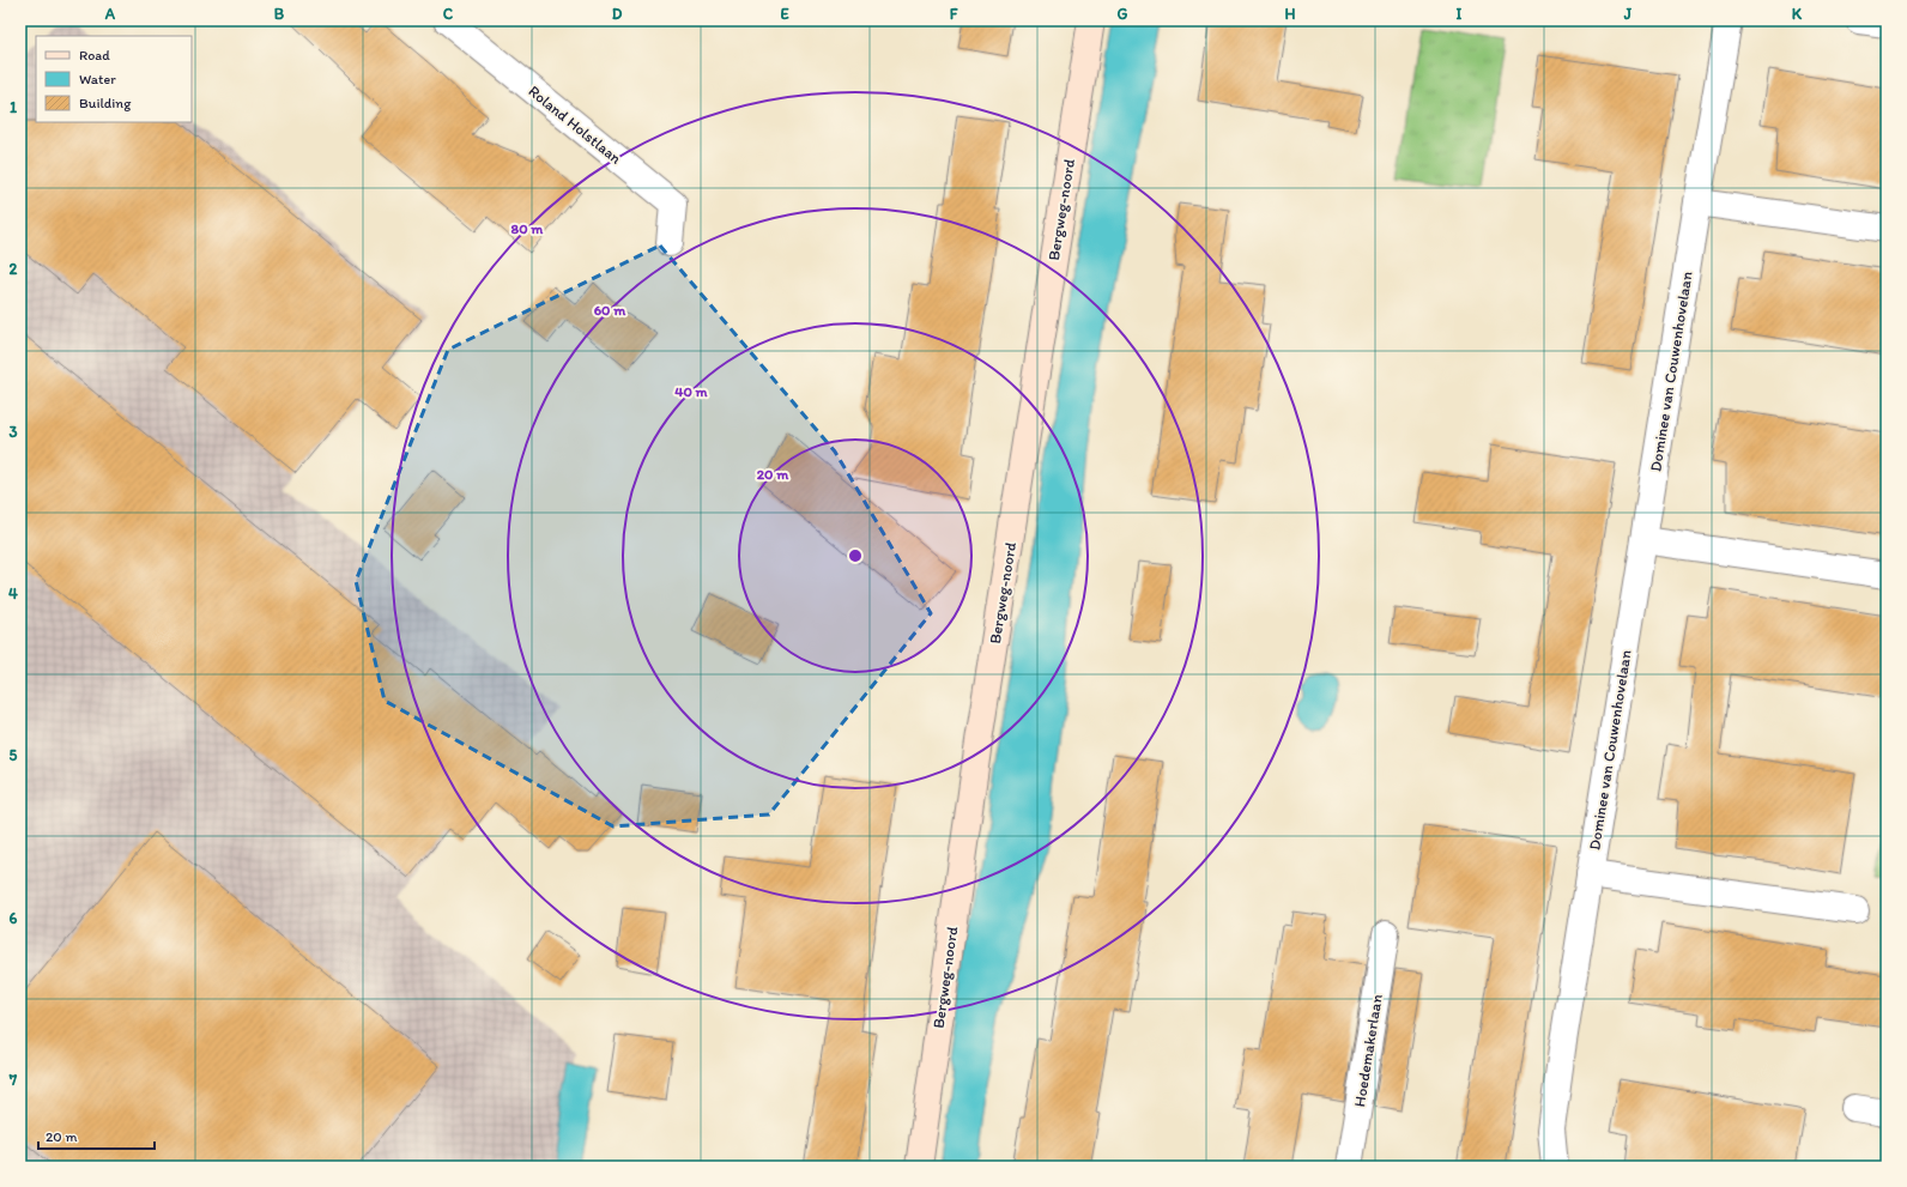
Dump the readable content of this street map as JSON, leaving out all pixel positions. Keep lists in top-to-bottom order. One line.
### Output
{"streets":{"street":["Roland Holstlaan","Bergweg-noord","Dominee van Couwenhovelaan","Hoedemakerlaan"]},"legend":["Road","Water","Building"],"scale_bar":"20 m","grid":{"columns":["A","B","C","D","E","F","G","H","I","J","K"],"rows":["1","2","3","4","5","6","7"]},"rings":["80 m","60 m","40 m","20 m"]}
